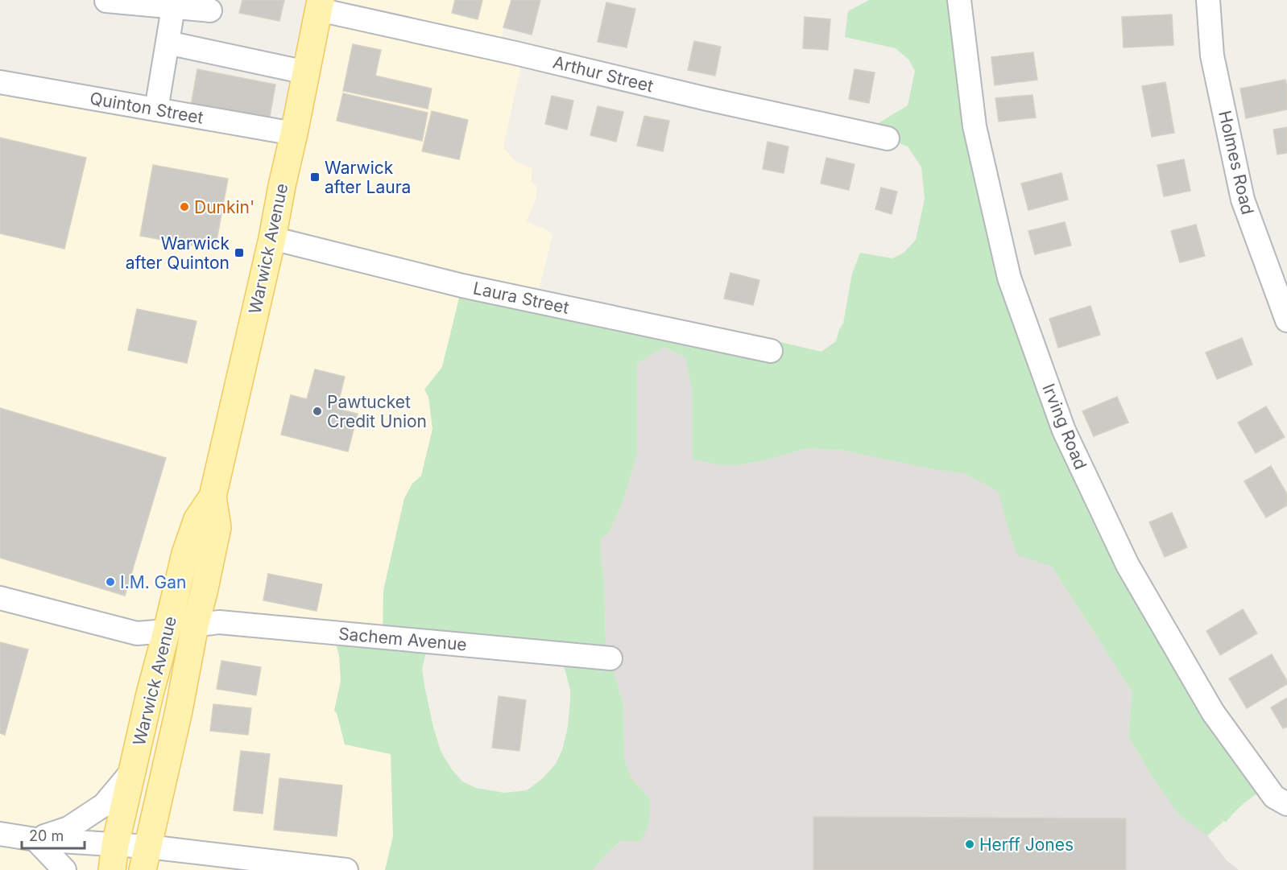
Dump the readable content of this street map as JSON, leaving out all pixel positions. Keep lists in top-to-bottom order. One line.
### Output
{"streets":{"main road":["Warwick Avenue"],"street":["Arthur Street","Quinton Street","Holmes Road","Laura Street","Irving Road","Sachem Avenue"]},"crossings":[["Arthur Street","Warwick Avenue"],["Quinton Street","Warwick Avenue"],["Warwick Avenue","Laura Street"],["Warwick Avenue","Sachem Avenue"]],"places":{"transit":["Warwick after Laura","Warwick after Quinton"],"other":["Dunkin'","Pawtucket Credit Union","I.M. Gan","Herff Jones"]},"scale_bar":"20 m"}
